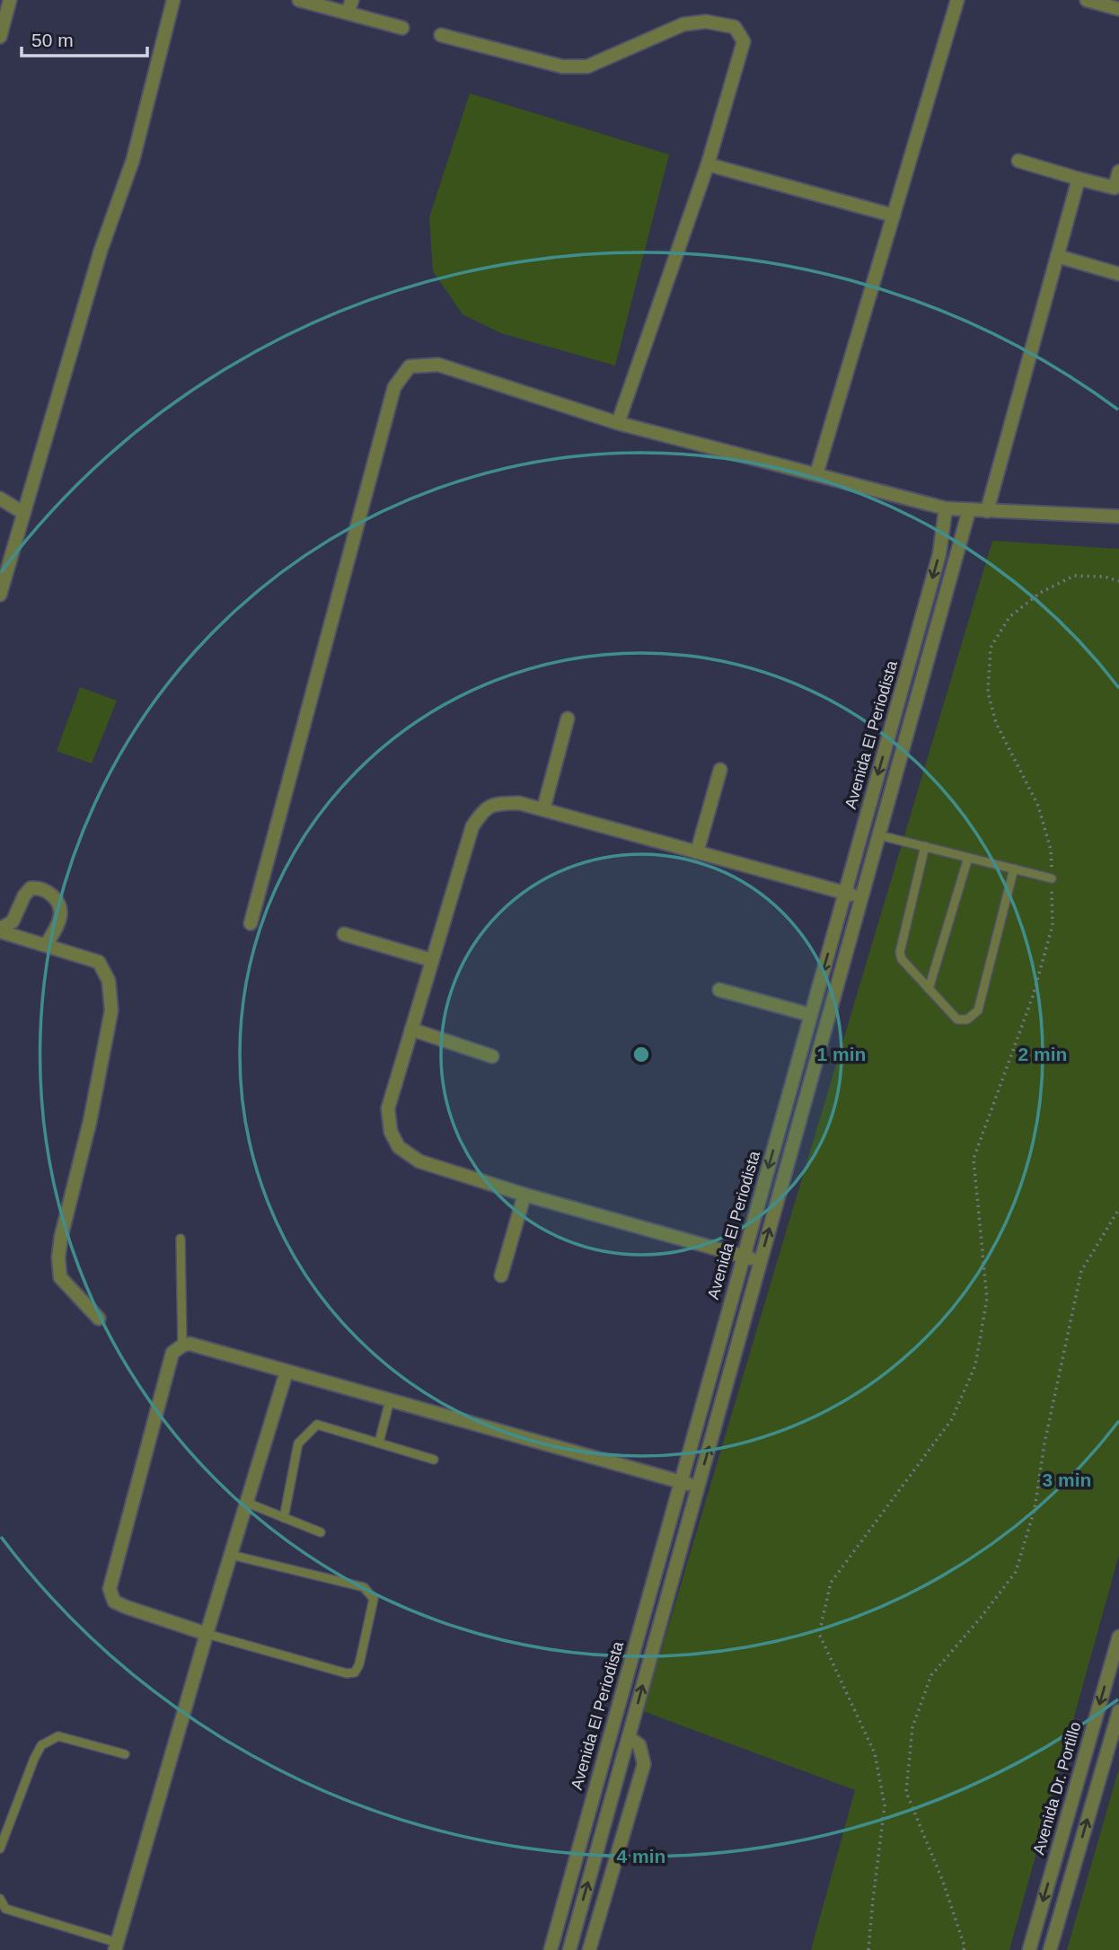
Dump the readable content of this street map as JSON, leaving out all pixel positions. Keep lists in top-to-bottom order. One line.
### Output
{"streets":{"street":["Avenida El Periodista","Avenida Dr. Portillo"]},"scale_bar":"50 m","rings":["1 min","2 min","3 min","4 min"]}
